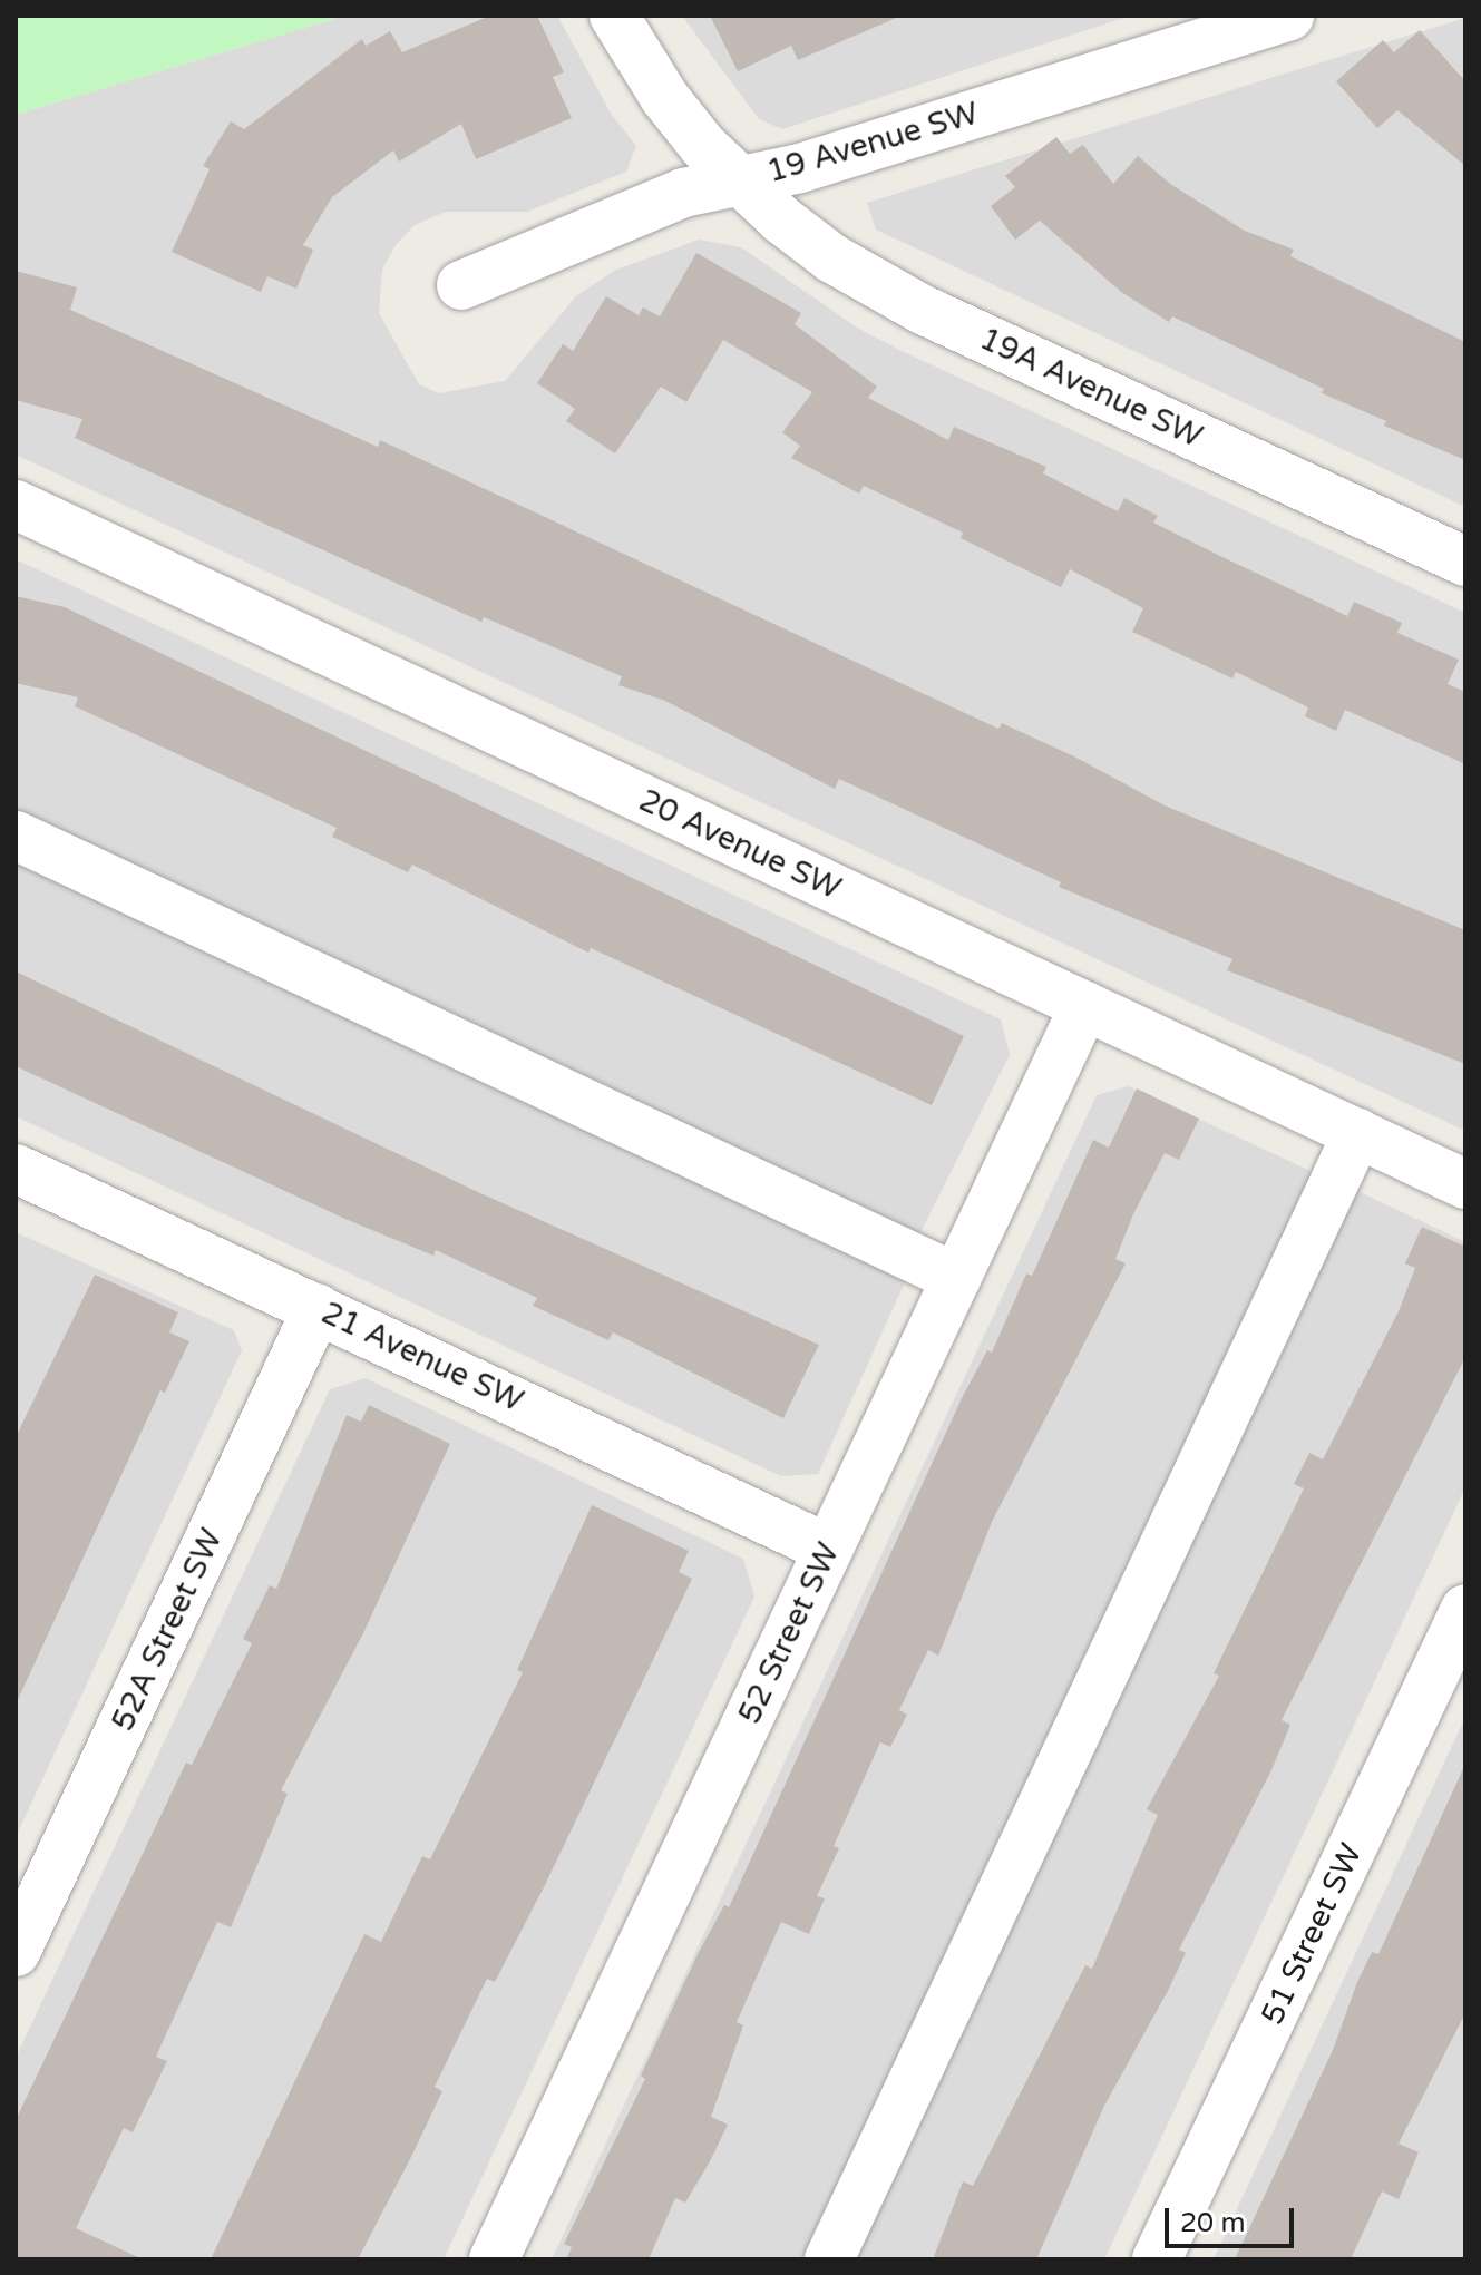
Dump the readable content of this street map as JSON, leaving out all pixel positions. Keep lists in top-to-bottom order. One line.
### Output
{"streets":{"street":["19 Avenue SW","19A Avenue SW","20 Avenue SW","21 Avenue SW","52A Street SW","52 Street SW","51 Street SW"]},"crossings":[["19 Avenue SW","19A Avenue SW"],["20 Avenue SW","52 Street SW"],["21 Avenue SW","52A Street SW"],["21 Avenue SW","52 Street SW"]],"scale_bar":"20 m"}
